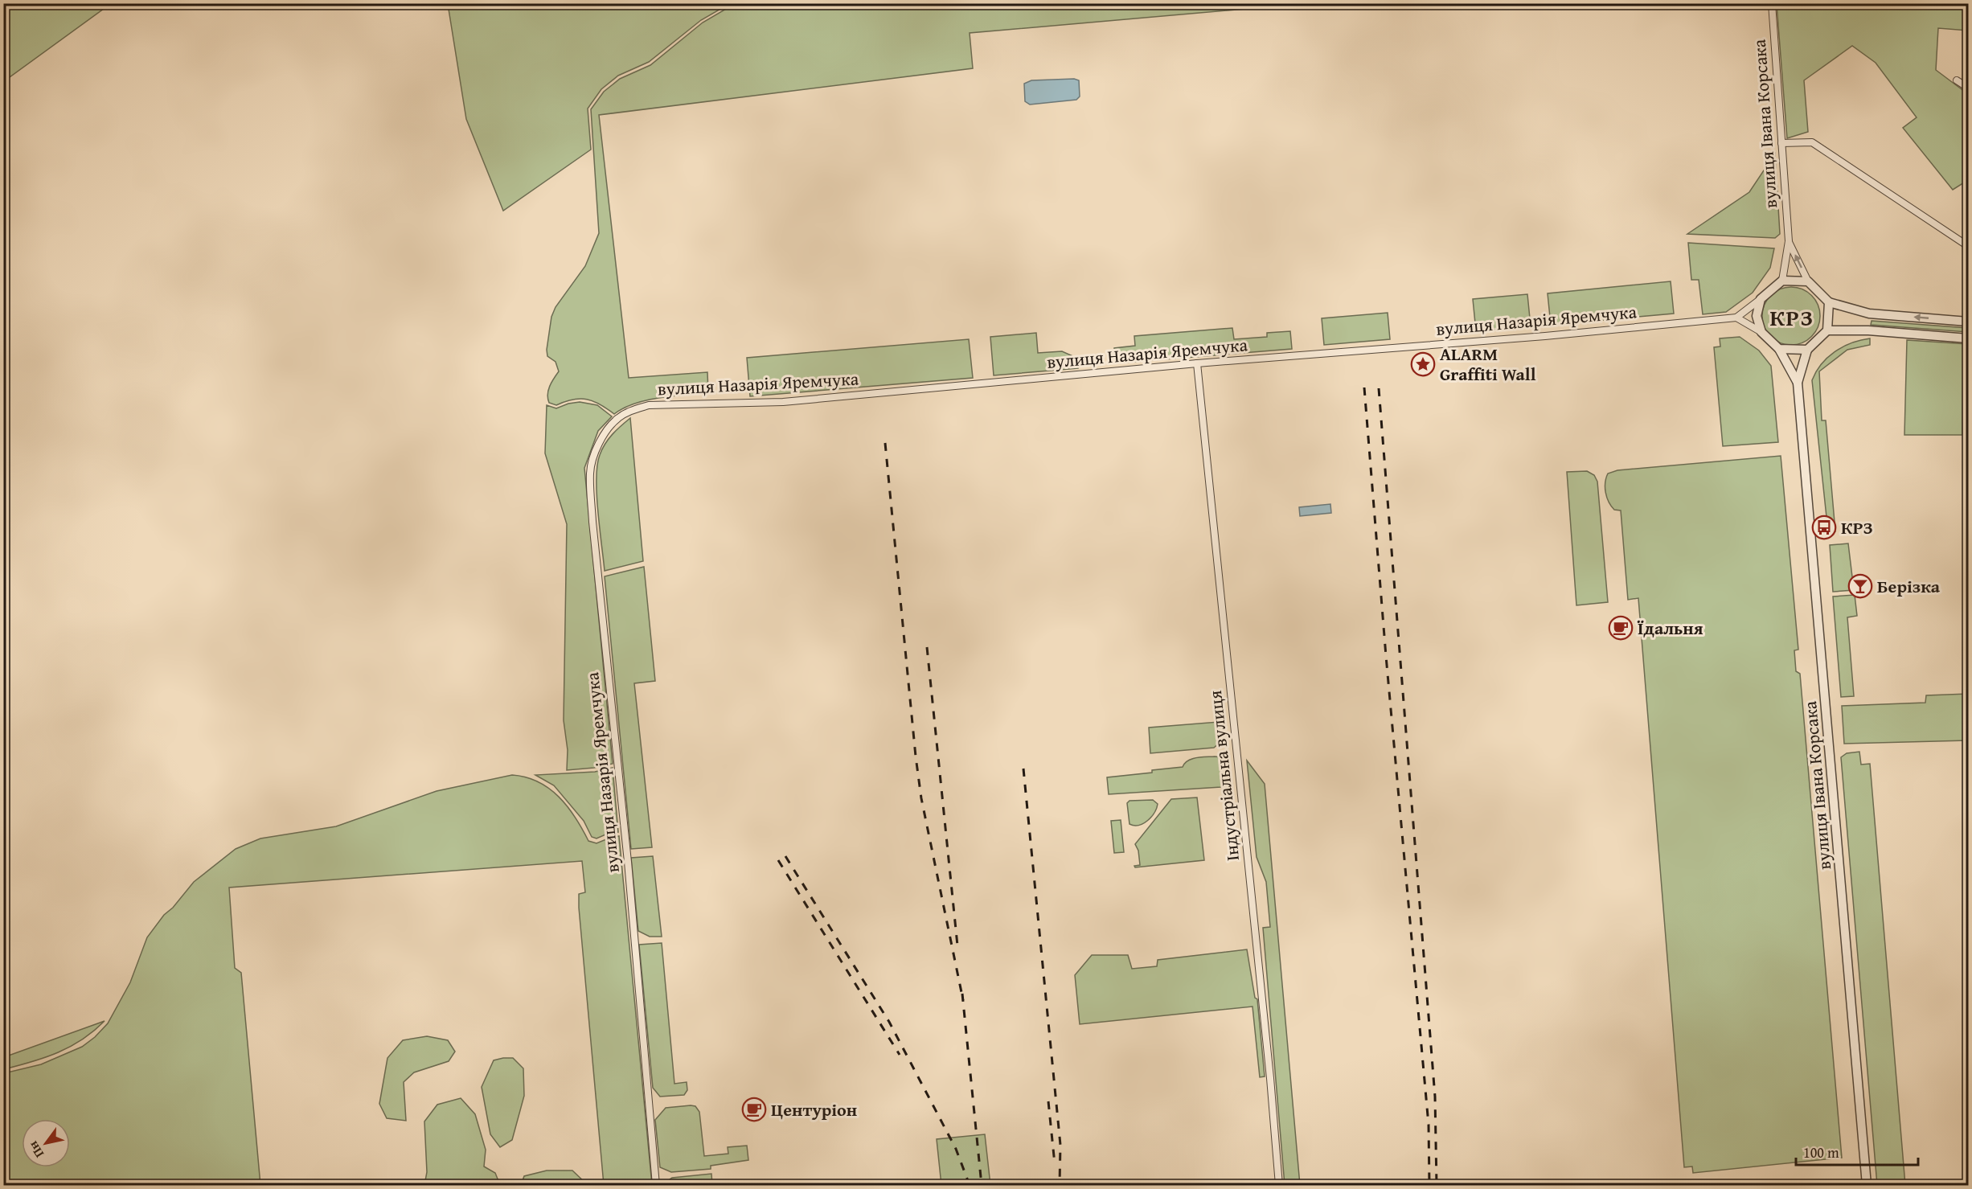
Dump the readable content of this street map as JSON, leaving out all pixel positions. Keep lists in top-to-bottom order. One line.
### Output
{"streets":{"street":["вулиця Івана Корсака","вулиця Назарія Яремчука","Індустріальна вулиця"]},"crossings":[["вулиця Назарія Яремчука","Індустріальна вулиця"]],"districts":["КРЗ"],"places":{"place":["ALARM Graffiti Wall"],"bus stop":["КРЗ"],"bar":["Берізка"],"cafe":["Їдальня","Центуріон"]},"scale_bar":"100 m","north":"bottom left"}
